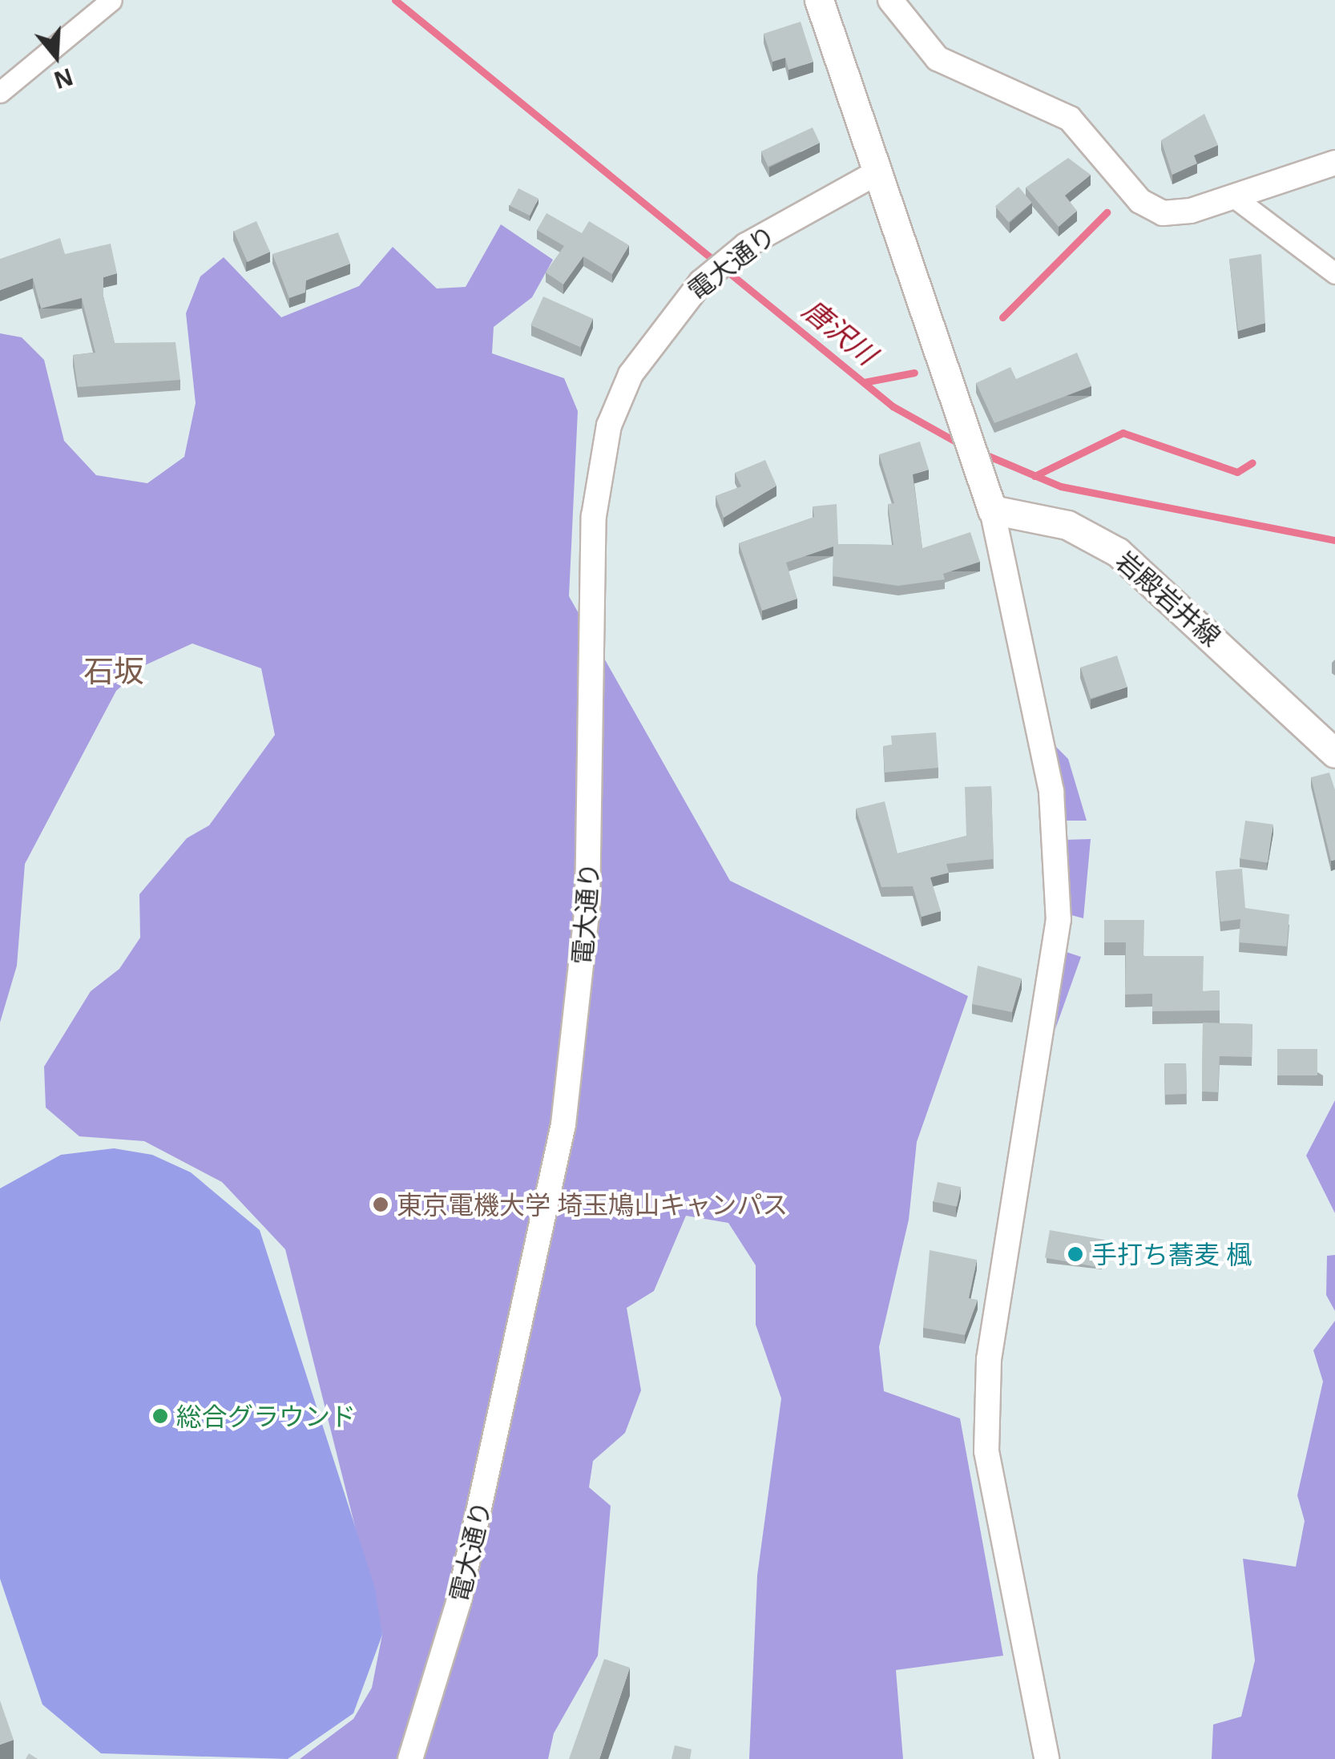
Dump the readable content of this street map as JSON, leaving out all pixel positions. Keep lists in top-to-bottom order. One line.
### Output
{"streets":{"main road":["岩殿岩井線"],"street":["電大通り"]},"districts":["石坂"],"water":["唐沢川"],"places":["東京電機大学 埼玉鳩山キャンパス","手打ち蕎麦 楓","総合グラウンド"],"north":"bottom"}
